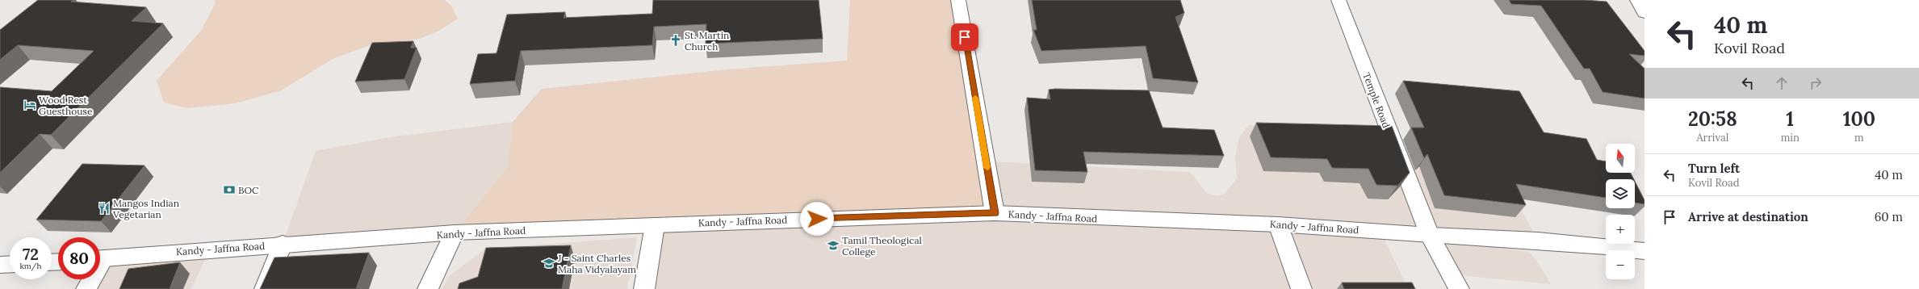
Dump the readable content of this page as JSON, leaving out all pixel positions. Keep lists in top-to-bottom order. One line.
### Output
{"streets":{"main road":["Temple Road","Kandy - Jaffna Road"]},"crossings":[["Temple Road","Kandy - Jaffna Road"]],"places":{"church":["St. Martin Church"],"hotel":["Wood Rest Guesthouse"],"bank":["BOC"],"restaurant":["Mangos Indian Vegetarian"],"school or university":["Tamil Theological College","J - Saint Charles Maha Vidyalayam"]},"north":"top","page":{"turn":["40 m","Kovil Road"],"eta":["20:58","Arrival","1","min","100","m"],"map_buttons":["+","−"],"list":[{"name":"Turn left","note":"Kovil Road","value":"40 m"},{"name":"Arrive at destination","value":"60 m"}],"speed":"72 km/h","limit":"80"}}
